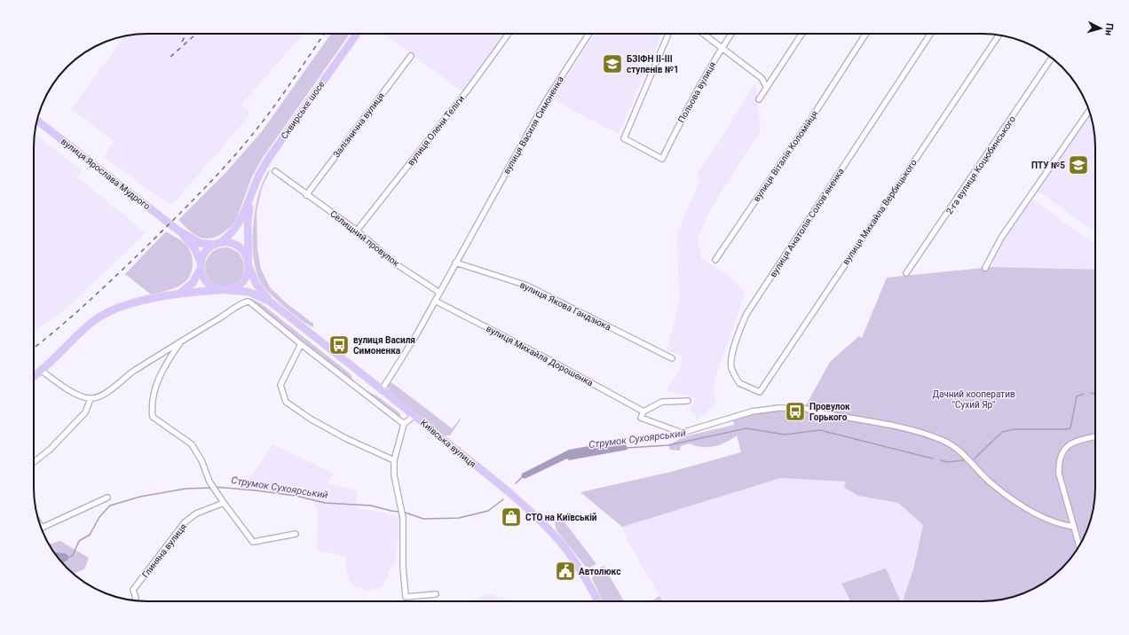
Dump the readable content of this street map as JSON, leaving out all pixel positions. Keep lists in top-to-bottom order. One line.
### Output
{"streets":{"main road":["Сквирське шосе","вулиця Ярослава Мудрого","Київська вулиця"],"street":["Польова вулиця","Залізнична вулиця","вулиця Василя Симоненка","вулиця Олени Теліги","вулиця Віталія Коломійця","2-га вулиця Коцюбинського","вулиця Михайла Вербицького","вулиця Анатолія Соловʼяненка","Селищний провулок","вулиця Якова Гандзюка","вулиця Михайла Дорошенка","Глиняна вулиця"]},"crossings":[["Сквирське шосе","вулиця Ярослава Мудрого"],["Сквирське шосе","Київська вулиця"],["Залізнична вулиця","Селищний провулок"],["вулиця Василя Симоненка","Селищний провулок"],["вулиця Василя Симоненка","вулиця Якова Гандзюка"],["вулиця Василя Симоненка","вулиця Михайла Дорошенка"],["вулиця Василя Симоненка","Київська вулиця"],["вулиця Олени Теліги","Селищний провулок"],["вулиця Ярослава Мудрого","Київська вулиця"],["вулиця Михайла Вербицького","вулиця Анатолія Соловʼяненка"]],"water":["Струмок Сухоярський"],"parks":["Дачний кооператив \"Сухий Яр\""],"places":{"school or university":["БЗІФН ІІ-ІІІ ступенів №1","ПТУ №5"],"bus stop":["вулиця Василя Симоненка","Провулок Горького"],"shop":["СТО на Київській"],"public building":["Автолюкс"]},"north":"right"}
